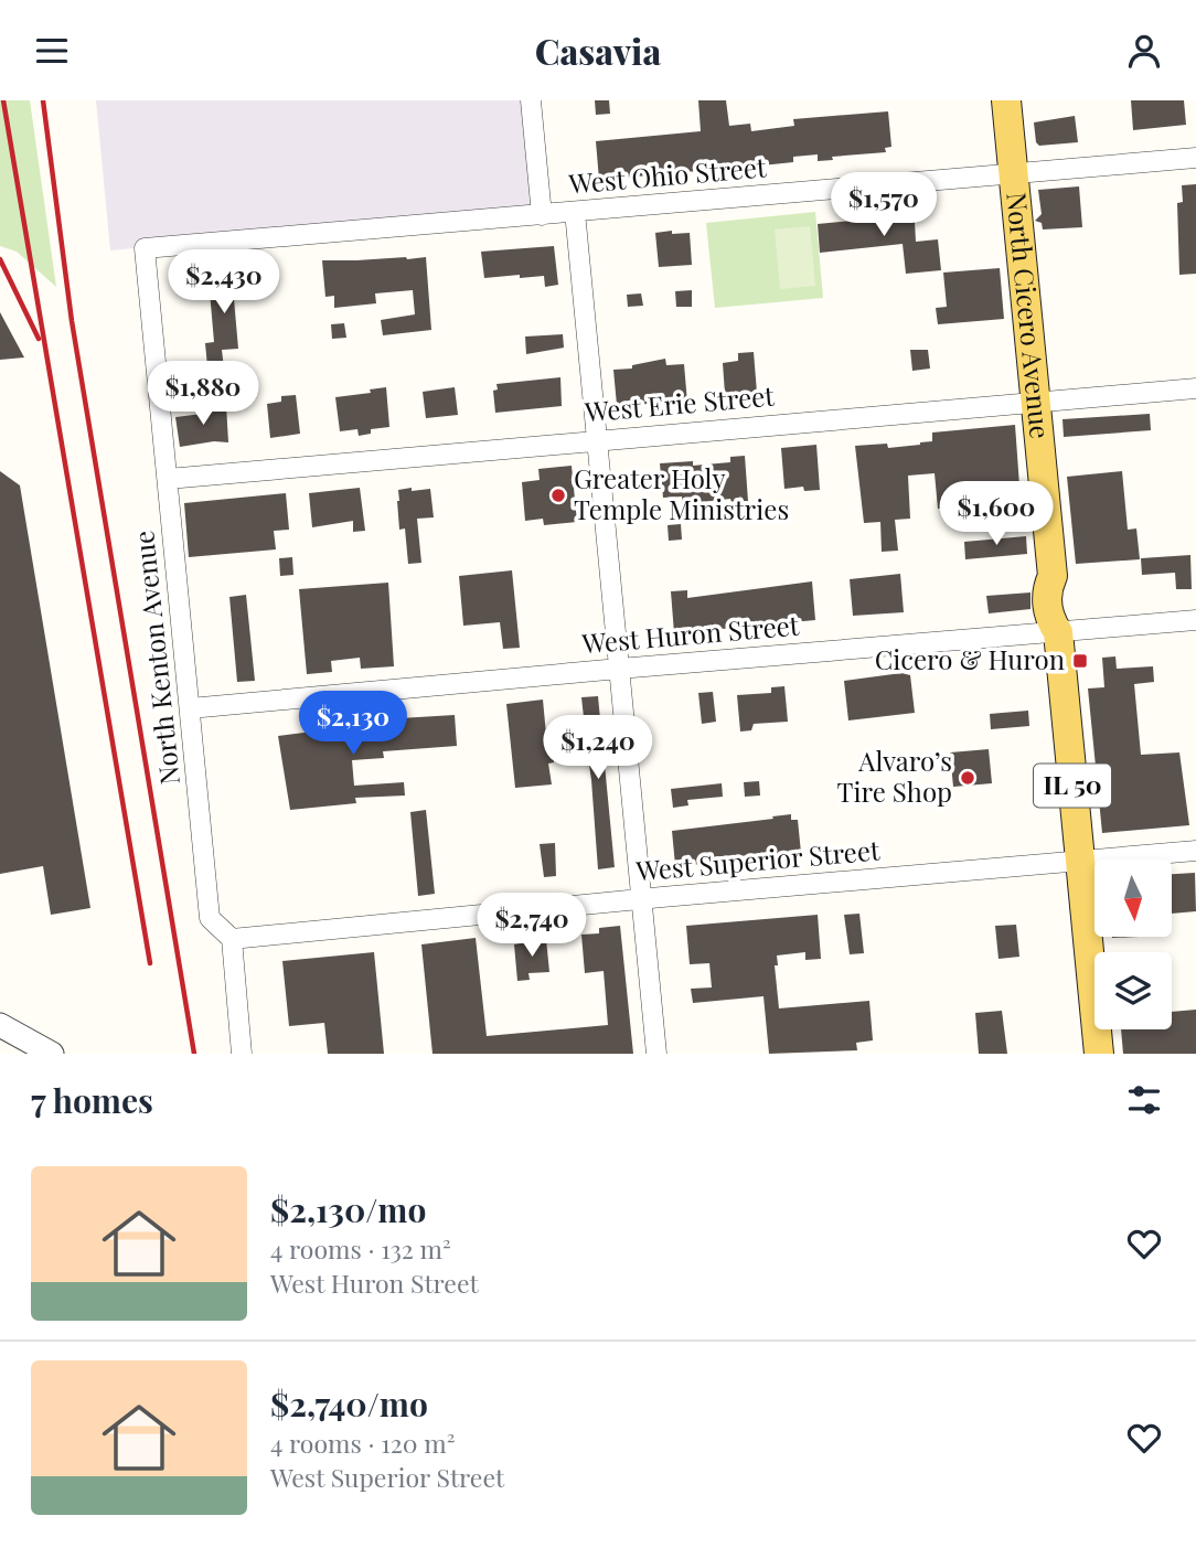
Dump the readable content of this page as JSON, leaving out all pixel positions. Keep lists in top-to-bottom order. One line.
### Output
{"streets":{"main road":["North Cicero Avenue","IL 50"],"street":["West Ohio Street","West Erie Street","West Huron Street","North Kenton Avenue","West Superior Street"]},"crossings":[["West Ohio Street","North Cicero Avenue"],["West Ohio Street","North Kenton Avenue"],["North Cicero Avenue","West Erie Street"],["North Cicero Avenue","West Huron Street"],["North Cicero Avenue","West Superior Street"],["West Erie Street","North Kenton Avenue"],["West Huron Street","North Kenton Avenue"],["North Kenton Avenue","West Superior Street"]],"places":{"other":["Greater Holy Temple Ministries","Alvaro’s Tire Shop"],"transit":["Cicero & Huron"]},"north":"bottom","page":{"header":"Casavia","price":["$1,570","$2,430","$1,880","$1,600","$2,130","$1,240","$2,740"],"heading":"7 homes","list":[{"name":"$2,130/mo","note":"4 rooms · 132 m² · West Huron Street"},{"name":"$2,740/mo","note":"4 rooms · 120 m² · West Superior Street"}]}}
